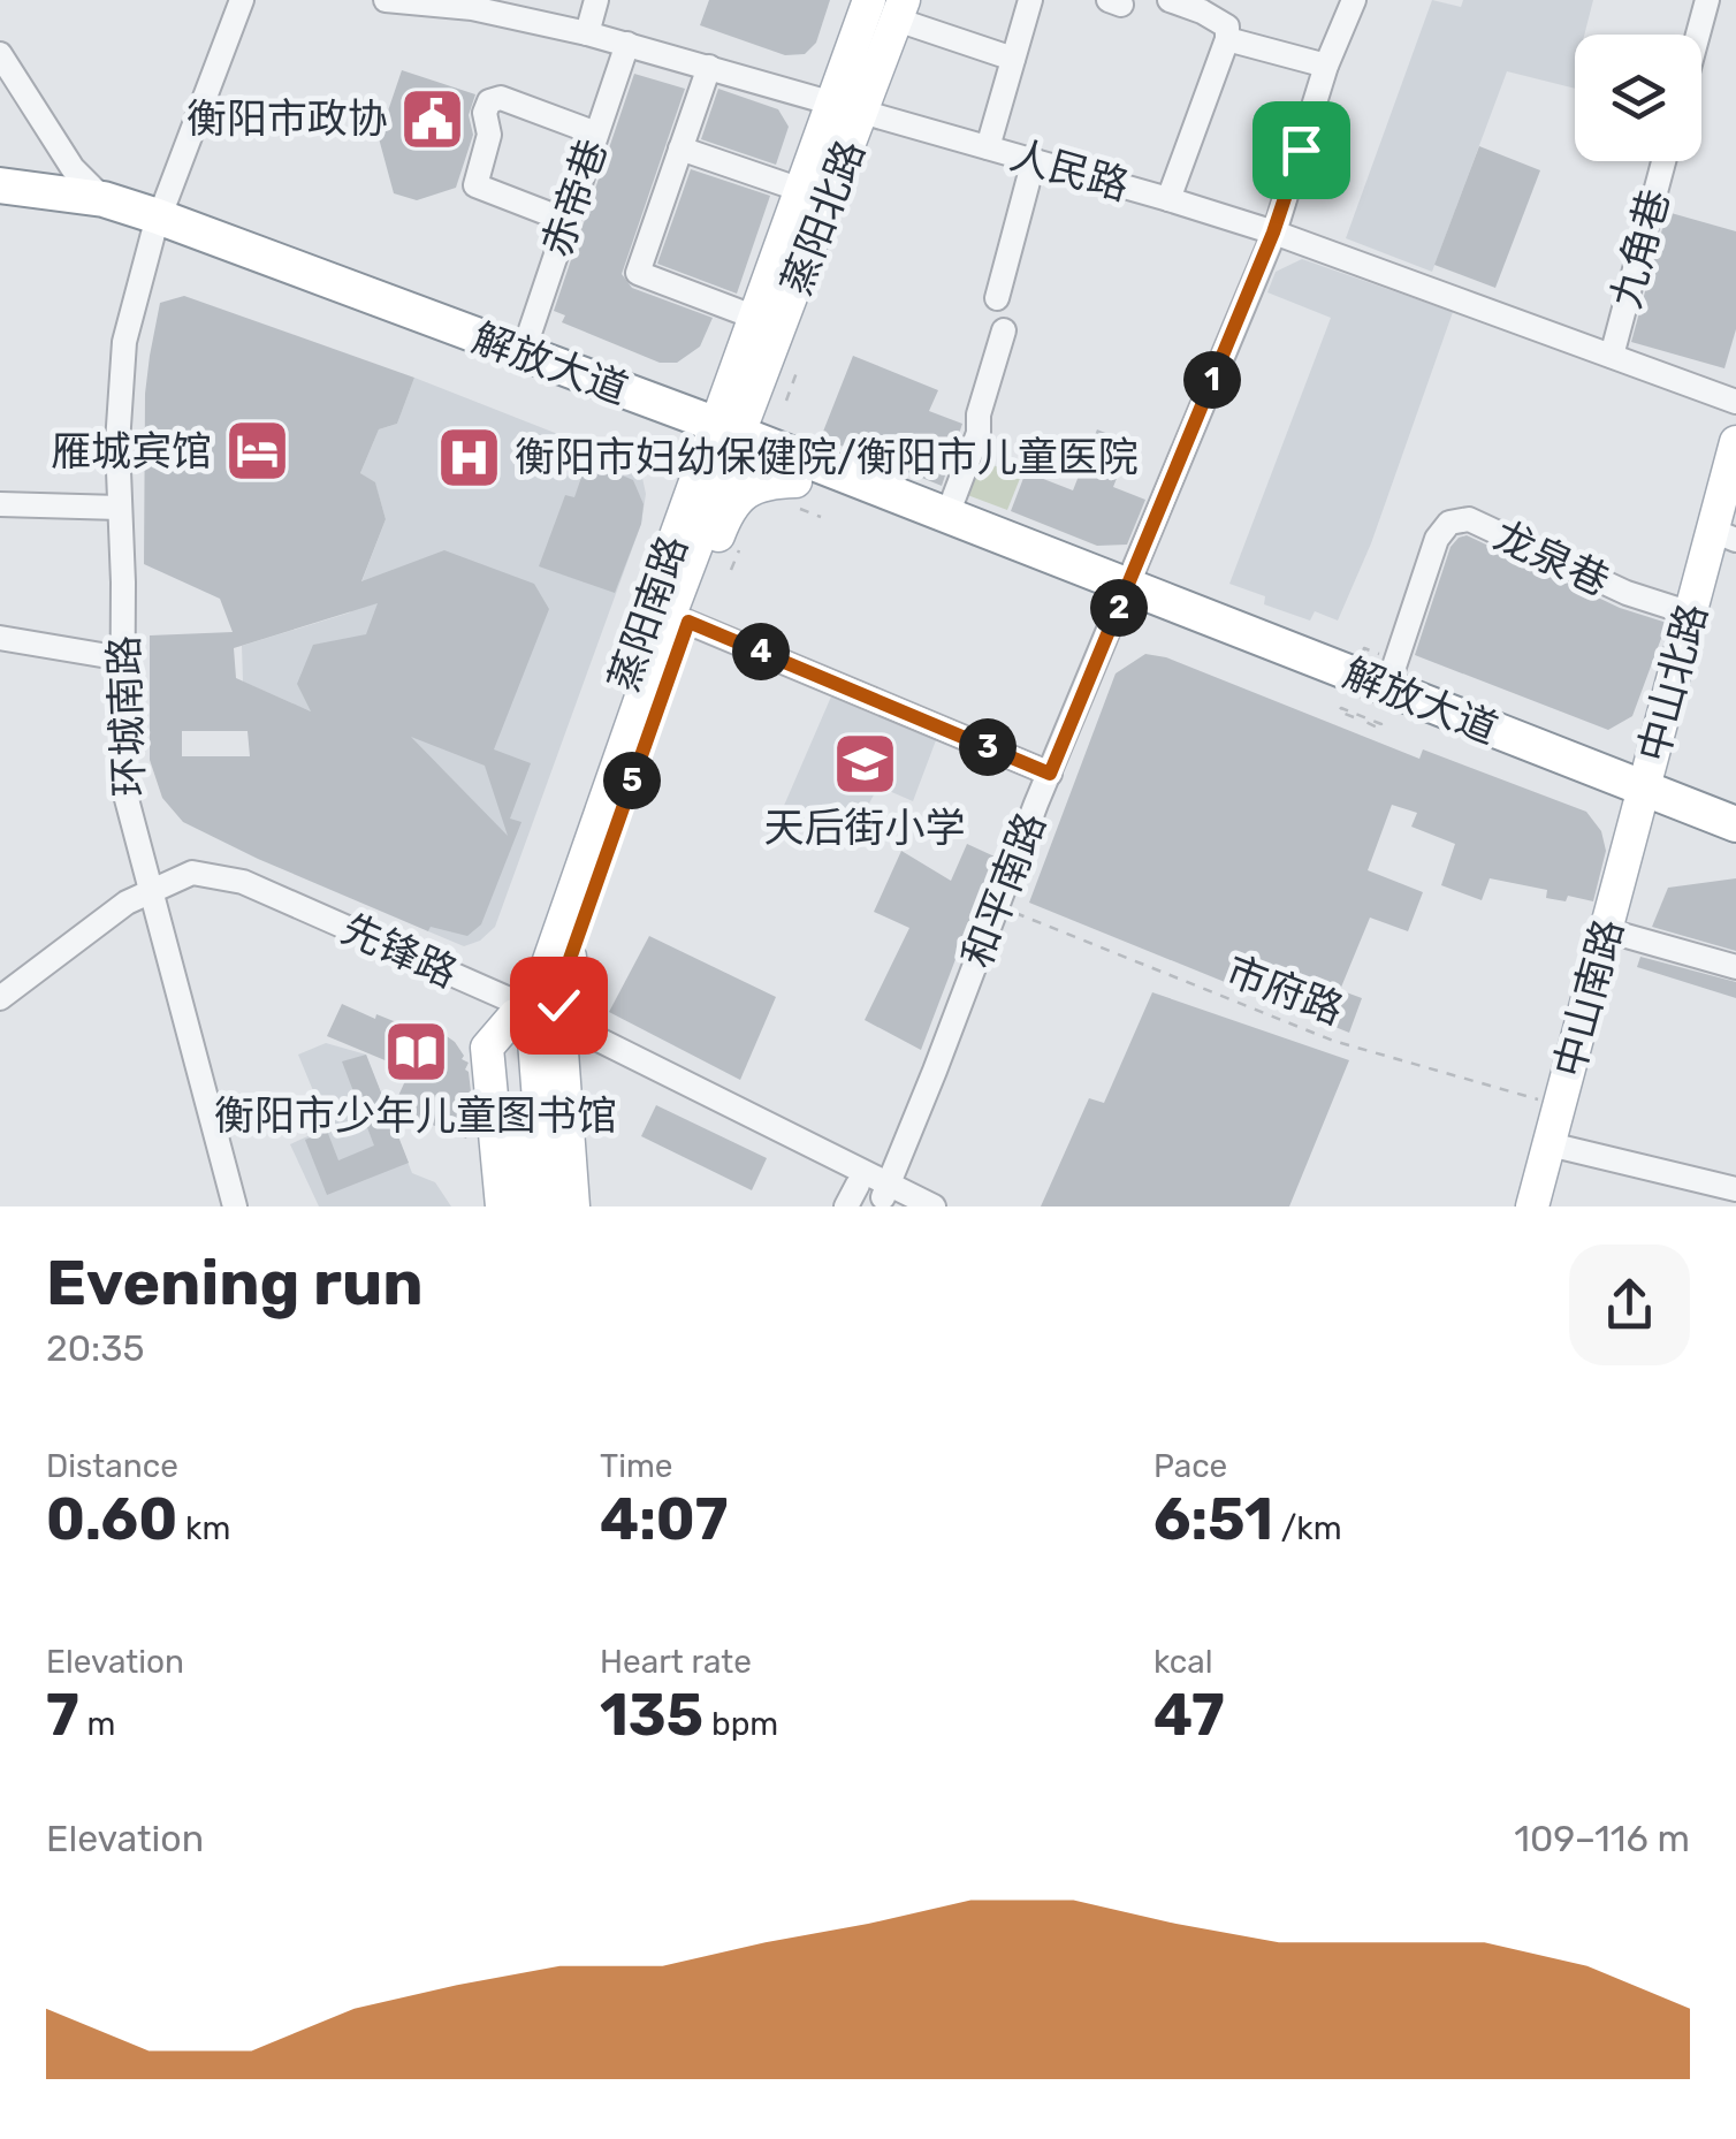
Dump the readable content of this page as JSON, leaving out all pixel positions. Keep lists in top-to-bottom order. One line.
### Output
{"streets":{"highway":["解放大道"],"main road":["蒸阳北路","蒸阳南路","中山北路","中山南路"],"street":["人民路","赤帝巷","九角巷","龙泉巷","环城南路","和平南路","先锋路"],"path":["市府路"]},"crossings":[["人民路","赤帝巷"],["人民路","蒸阳北路"],["人民路","九角巷"],["人民路","和平南路"],["赤帝巷","解放大道"],["蒸阳北路","解放大道"],["蒸阳北路","蒸阳南路"],["解放大道","龙泉巷"],["解放大道","蒸阳南路"],["解放大道","中山北路"],["解放大道","环城南路"],["解放大道","和平南路"],["解放大道","中山南路"],["龙泉巷","中山北路"],["蒸阳南路","先锋路"],["中山北路","中山南路"],["环城南路","先锋路"],["和平南路","先锋路"],["和平南路","市府路"],["市府路","中山南路"]],"places":{"public building":["衡阳市政协"],"hotel":["雁城宾馆"],"hospital":["衡阳市妇幼保健院/衡阳市儿童医院"],"school or university":["天后街小学"],"library":["衡阳市少年儿童图书馆"]},"page":{"pins":["1","2","4","3","5"],"heading":["Evening run","20:35"],"stats":[["Distance","0.60 km"],["Time","4:07"],["Pace","6:51 /km"],["Elevation","7 m"],["Heart rate","135 bpm"],["kcal","47"]],"chart":["Elevation","109–116 m"]}}
